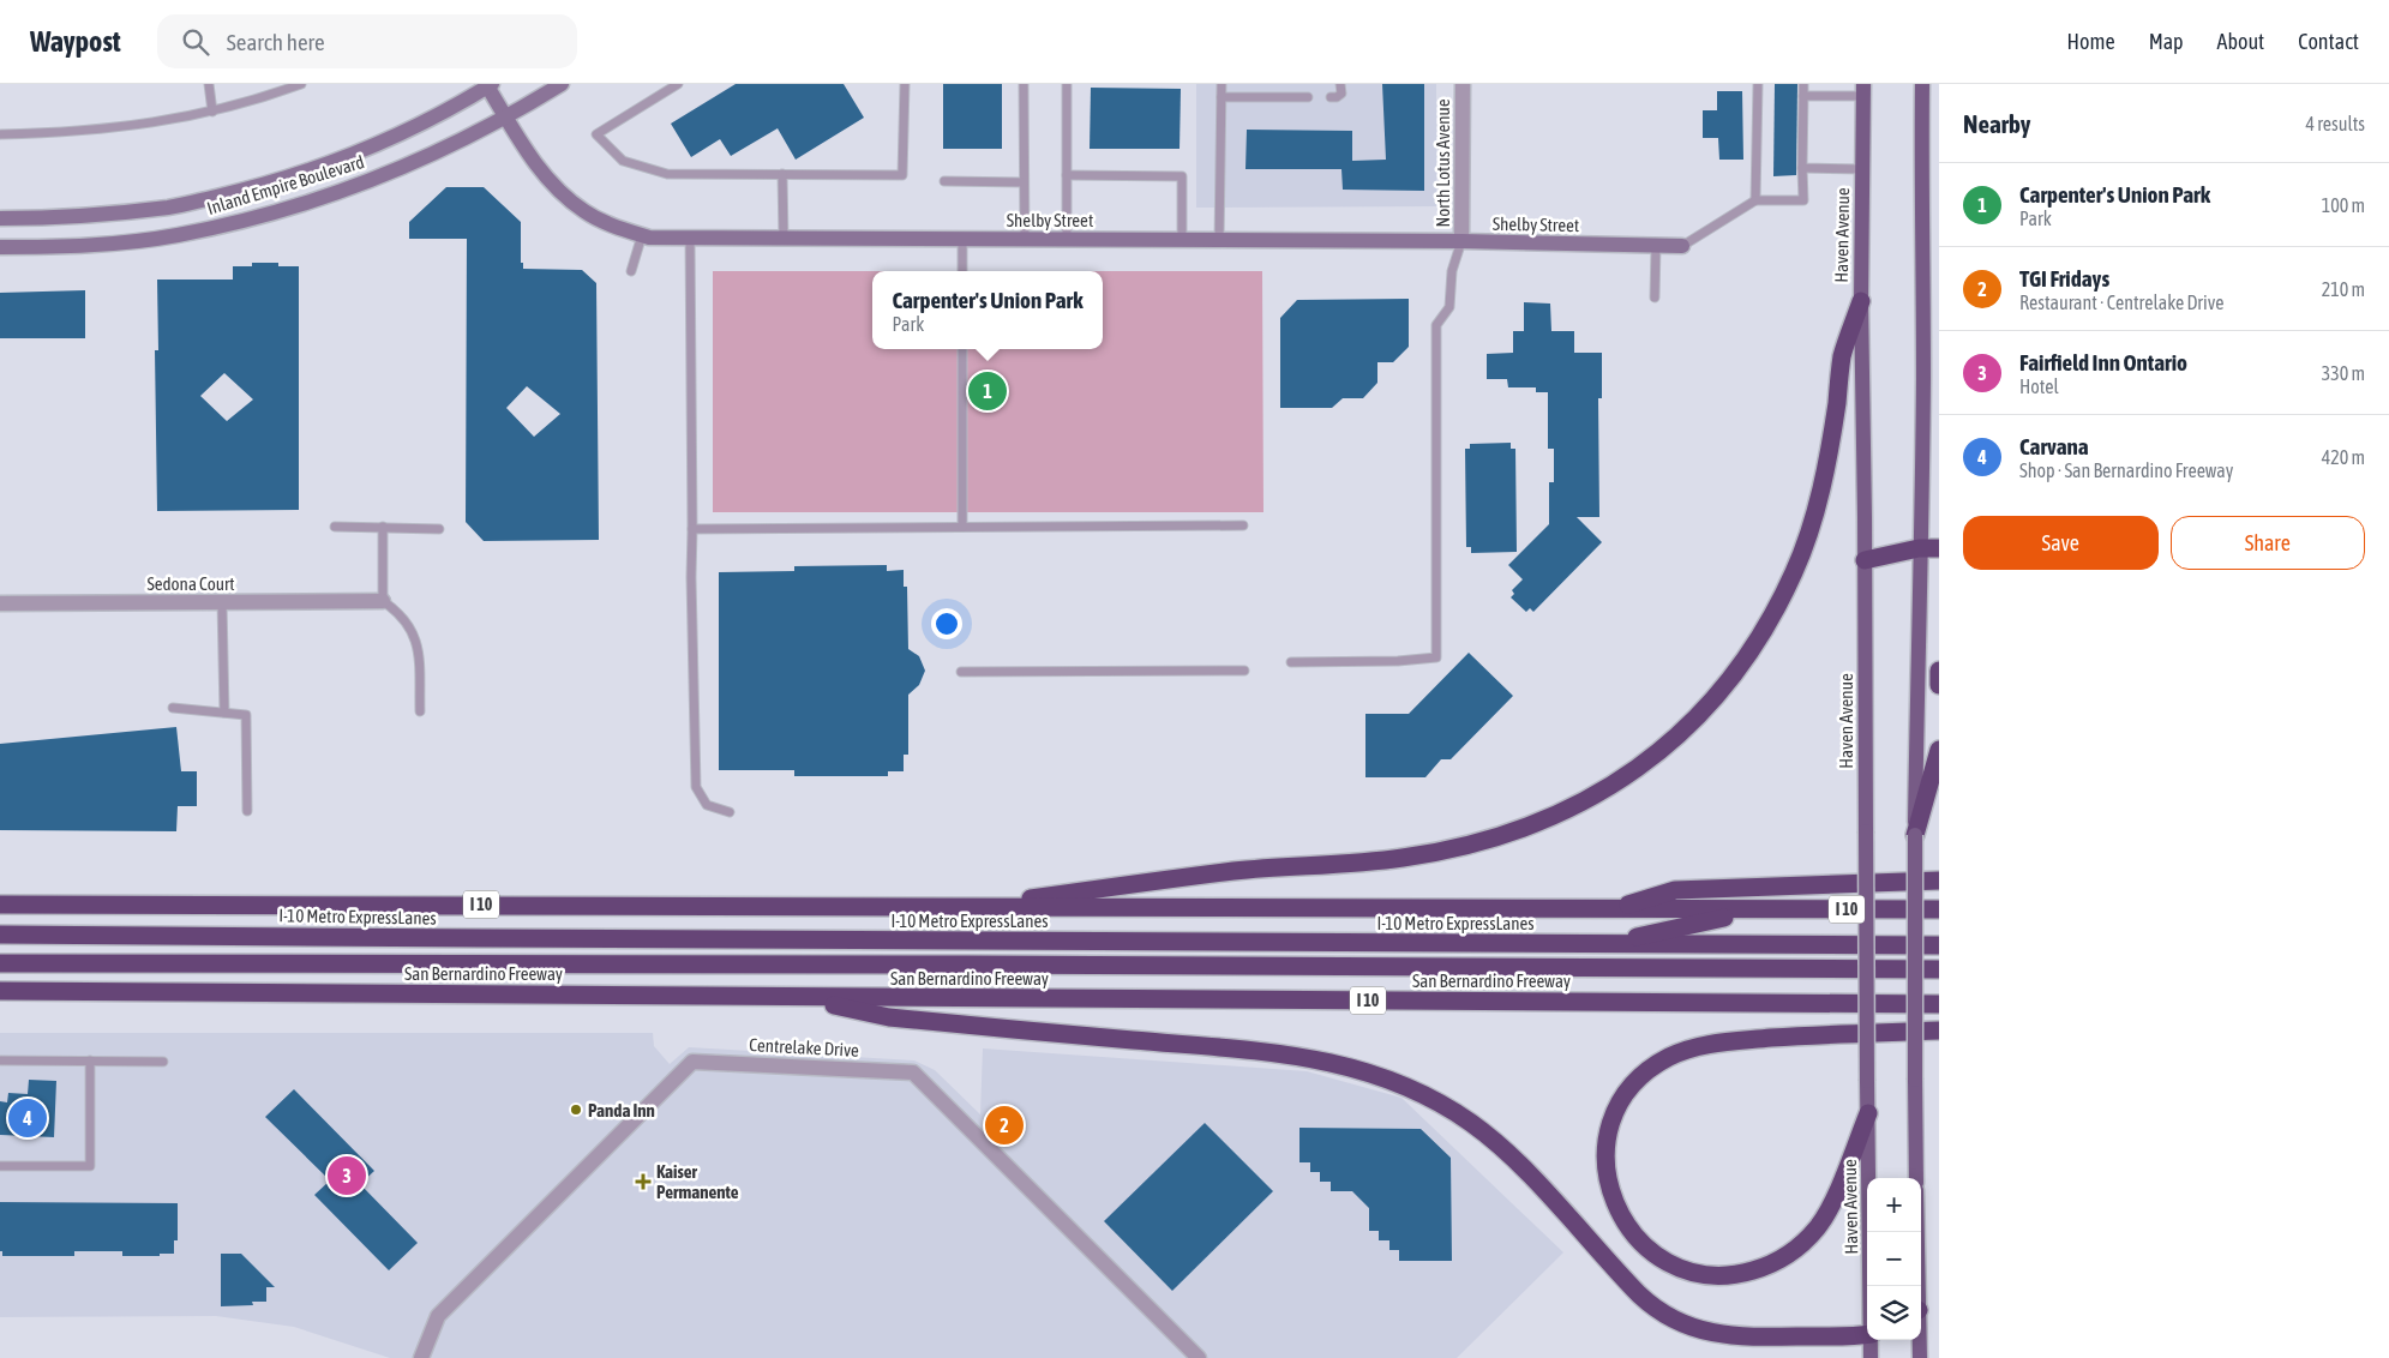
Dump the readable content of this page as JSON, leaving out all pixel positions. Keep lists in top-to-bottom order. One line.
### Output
{"streets":{"highway":["I 10","I-10 Metro ExpressLanes","San Bernardino Freeway"],"main road":["Haven Avenue"],"street":["North Lotus Avenue","Inland Empire Boulevard","Shelby Street","Sedona Court","Centrelake Drive"]},"crossings":[["North Lotus Avenue","Shelby Street"],["Inland Empire Boulevard","Shelby Street"]],"places":{"other":["Panda Inn"],"health":["Kaiser Permanente"]},"page":{"header":"Waypost","search":"Search here","nav":["Home","Map","About","Contact"],"heading":["Nearby","4 results"],"list":[{"mark":"1","name":"Carpenter's Union Park","note":"Park","value":"100 m"},{"mark":"2","name":"TGI Fridays","note":"Restaurant · Centrelake Drive","value":"210 m"},{"mark":"3","name":"Fairfield Inn Ontario","note":"Hotel","value":"330 m"},{"mark":"4","name":"Carvana","note":"Shop · San Bernardino Freeway","value":"420 m"}],"popup":["Carpenter's Union Park","Park"],"pins":["1","4","2","3"],"buttons":["Save","Share"],"map_buttons":["+","−"]}}
